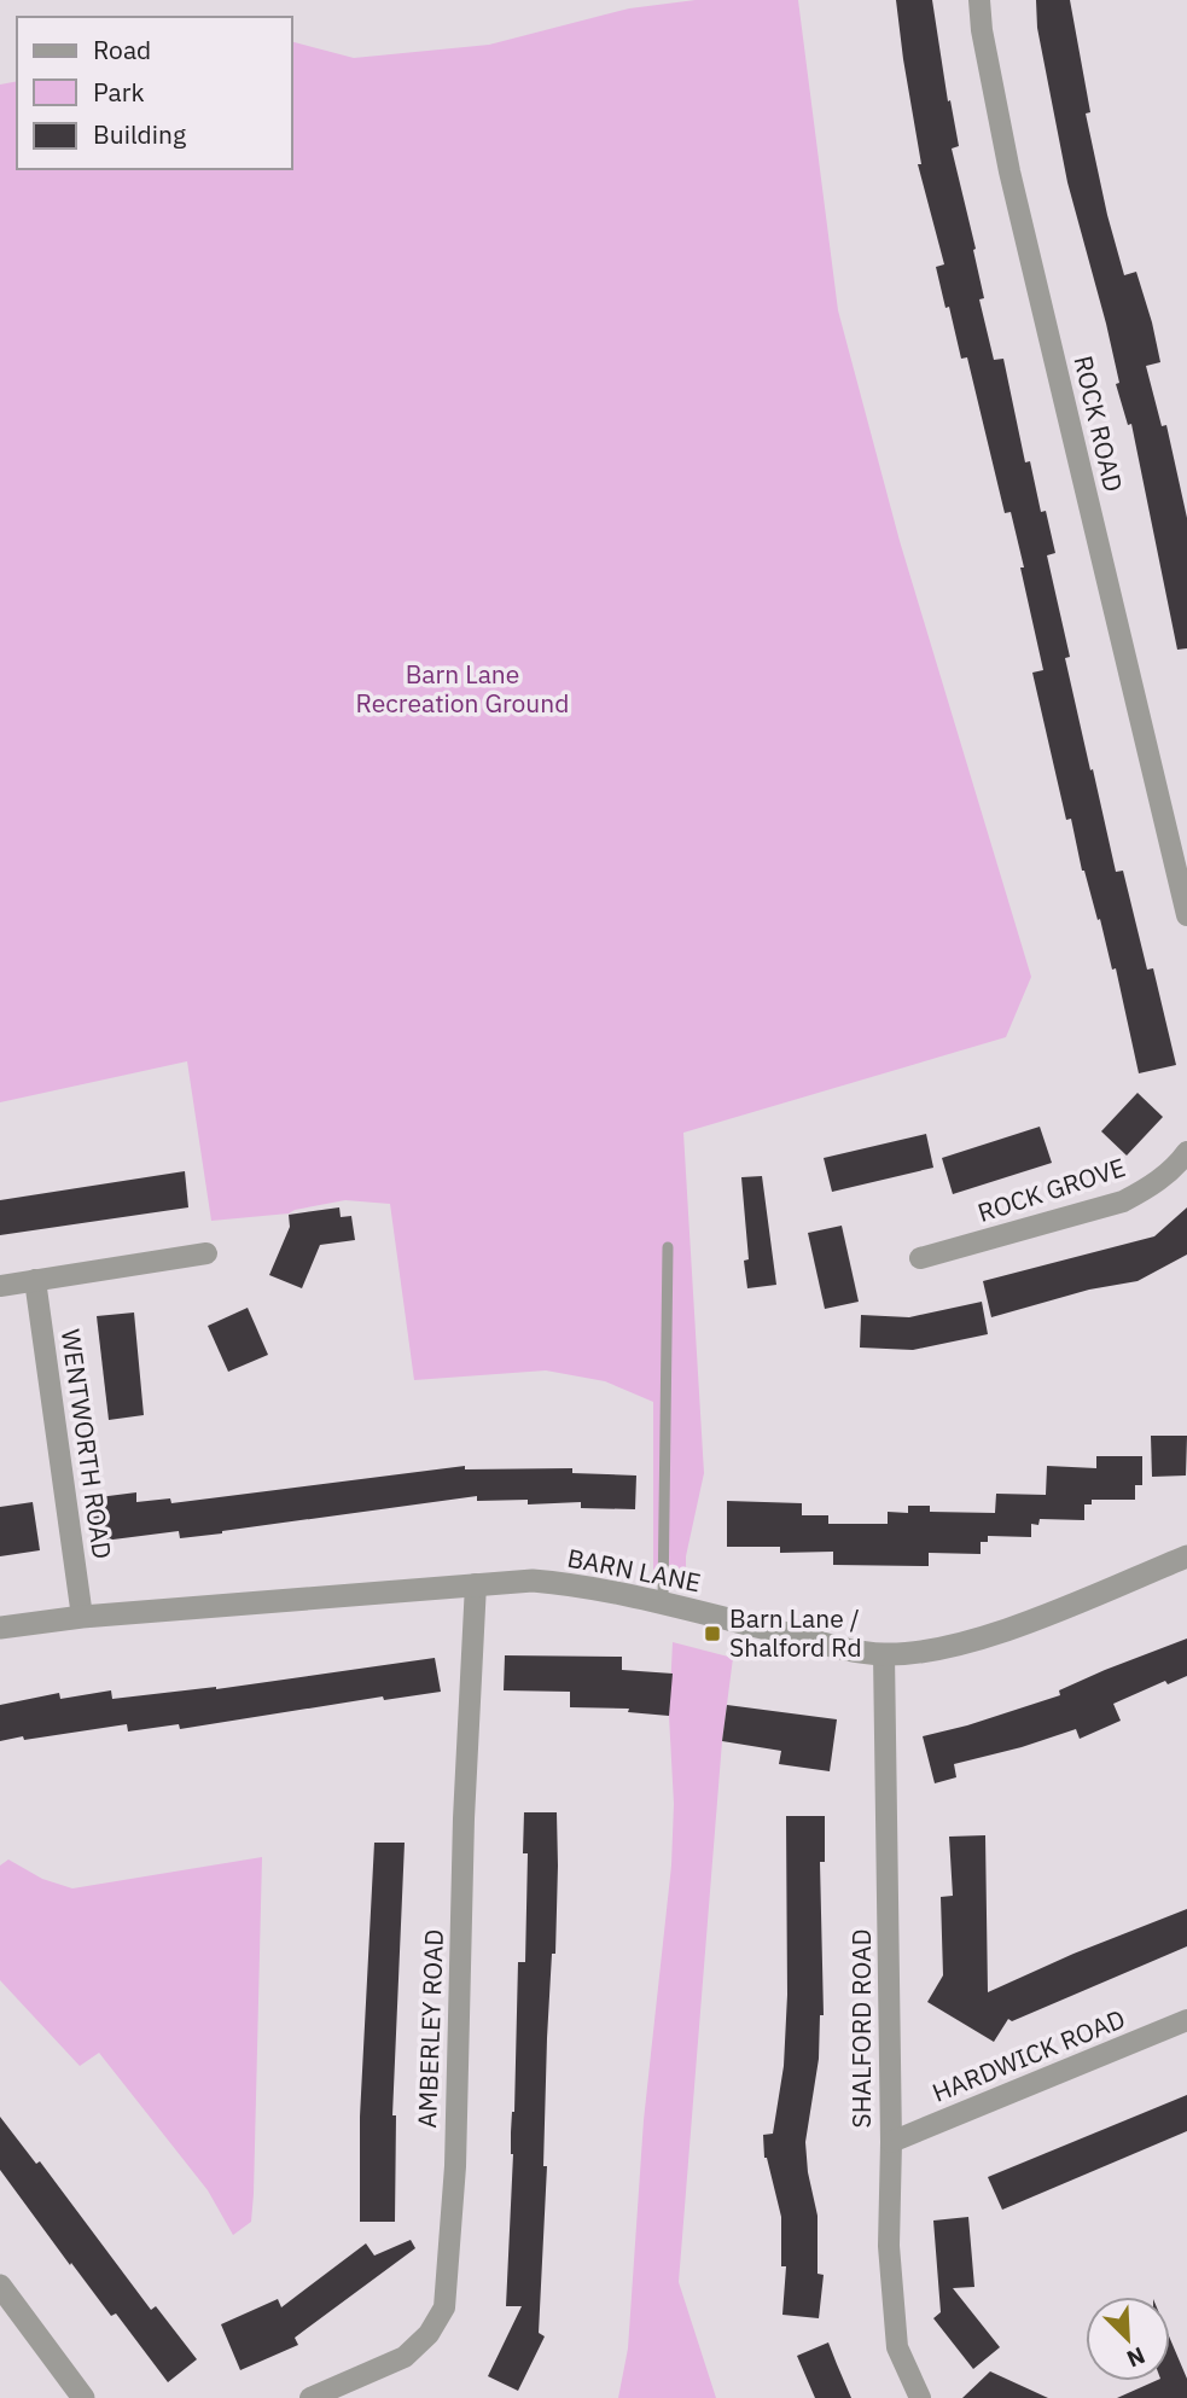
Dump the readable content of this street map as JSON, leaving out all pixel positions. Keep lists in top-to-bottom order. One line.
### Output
{"streets":{"street":["ROCK ROAD","ROCK GROVE","WENTWORTH ROAD","BARN LANE","AMBERLEY ROAD","SHALFORD ROAD","HARDWICK ROAD"]},"crossings":[["WENTWORTH ROAD","BARN LANE"],["BARN LANE","AMBERLEY ROAD"],["BARN LANE","SHALFORD ROAD"],["SHALFORD ROAD","HARDWICK ROAD"]],"parks":["Barn Lane Recreation Ground"],"places":{"transit":["Barn Lane / Shalford Rd"]},"legend":["Road","Park","Building"],"north":"bottom right"}
